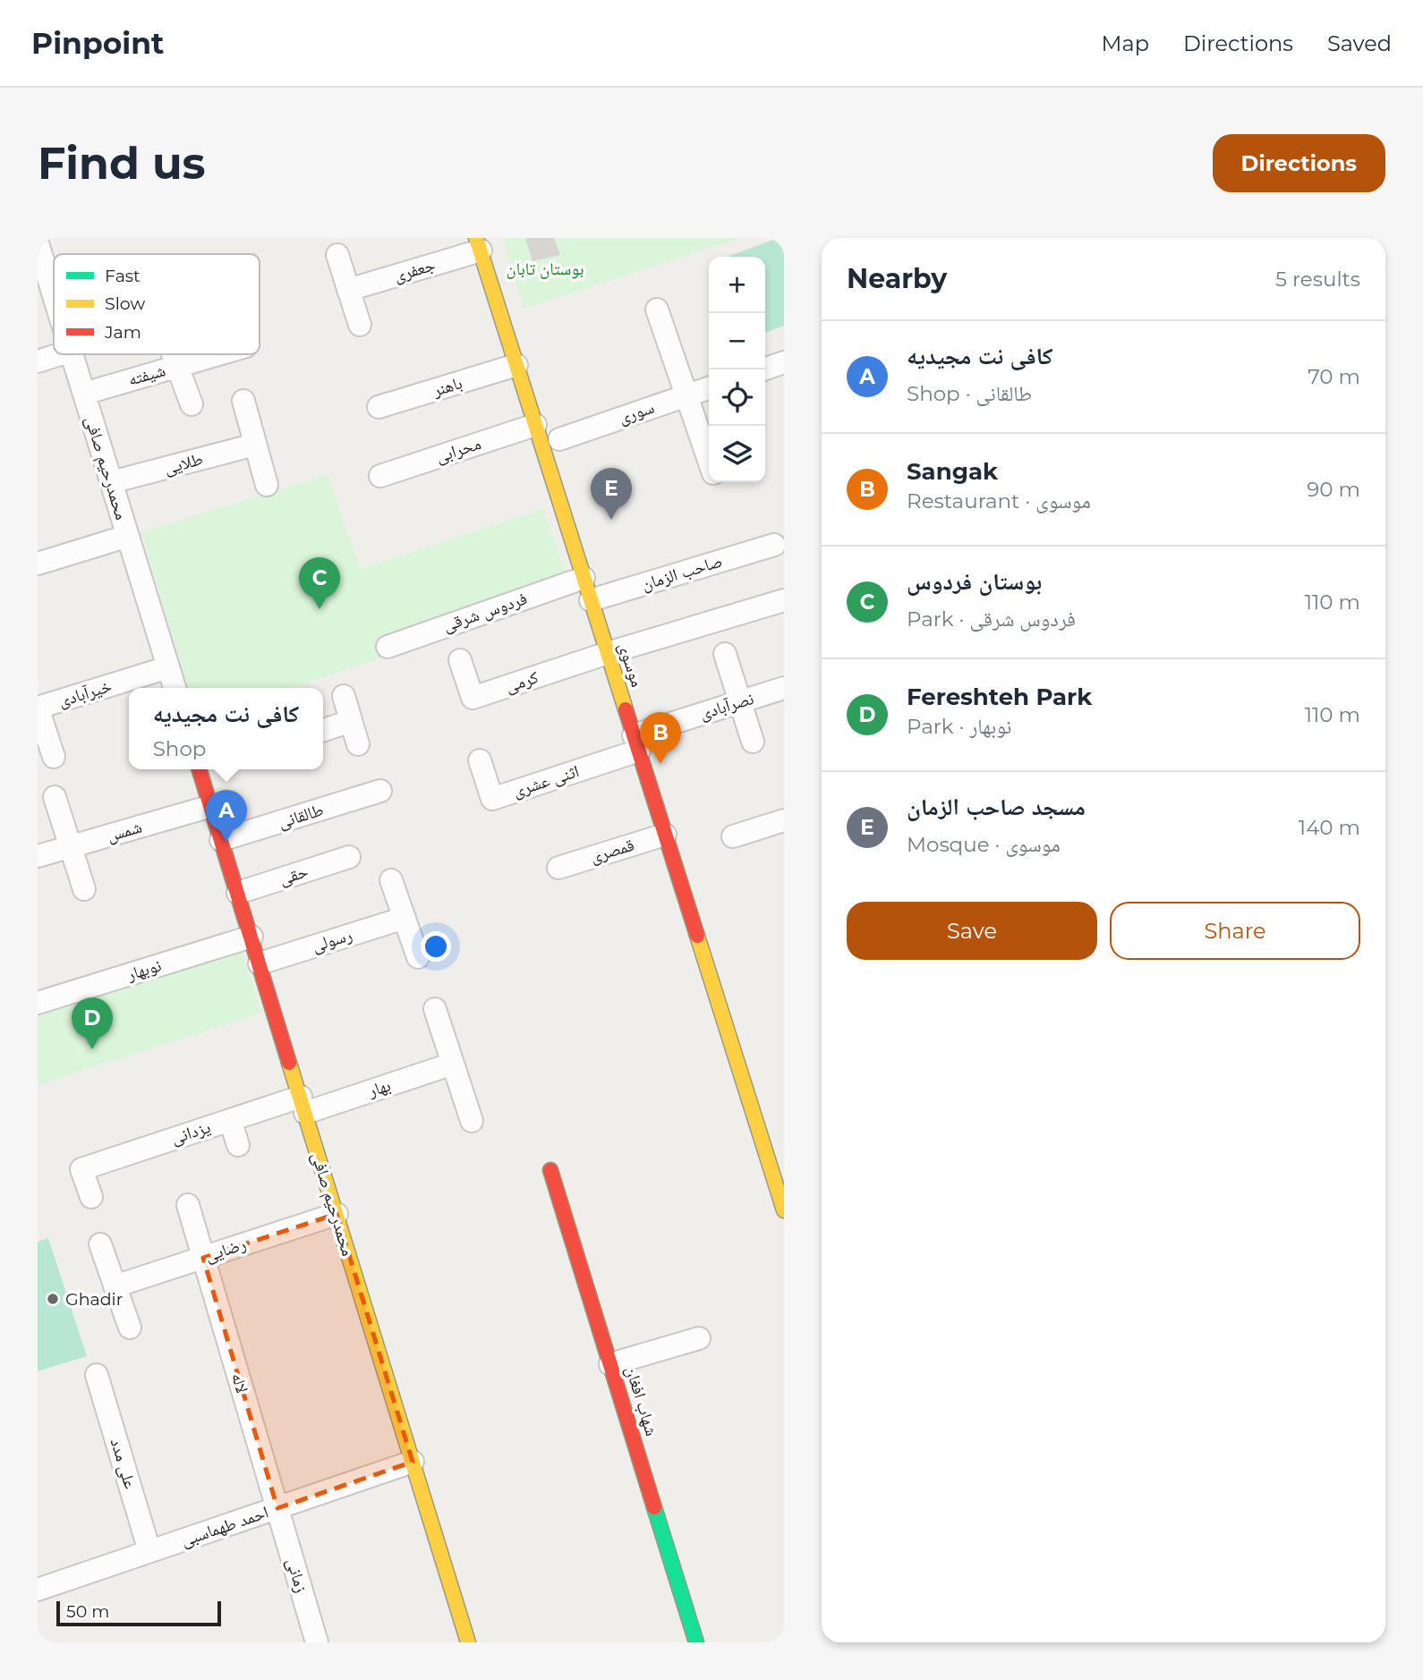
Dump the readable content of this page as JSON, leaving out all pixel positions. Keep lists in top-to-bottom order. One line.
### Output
{"streets":{"street":["جعفری","شیفته","باهنر","سوری","محرابی","طلایی","محمدرحیم صافی","صاحب الزمان","فردوس شرقی","موسوی","کرمی","خیرآبادی","نصرآبادی","اثنی عشری","طالقانی","شمس","قمصری","حقی","رسولی","نوبهار","بهار","یزدانی","رضایی","لاله","شهاب افغان","علی مدد","احمد طهماسبی","زمانی"]},"crossings":[["جعفری","موسوی"],["شیفته","محمدرحیم صافی"],["باهنر","موسوی"],["محرابی","موسوی"],["طلایی","محمدرحیم صافی"],["محمدرحیم صافی","خیرآبادی"],["محمدرحیم صافی","طالقانی"],["محمدرحیم صافی","شمس"],["محمدرحیم صافی","حقی"],["محمدرحیم صافی","رسولی"],["محمدرحیم صافی","نوبهار"],["محمدرحیم صافی","بهار"],["محمدرحیم صافی","یزدانی"],["محمدرحیم صافی","رضایی"],["محمدرحیم صافی","احمد طهماسبی"],["صاحب الزمان","موسوی"],["فردوس شرقی","موسوی"],["موسوی","کرمی"],["موسوی","نصرآبادی"],["موسوی","اثنی عشری"],["موسوی","قمصری"],["نصرآبادی","اثنی عشری"],["بهار","یزدانی"],["رضایی","لاله"],["لاله","احمد طهماسبی"],["لاله","زمانی"],["علی مدد","احمد طهماسبی"],["احمد طهماسبی","زمانی"]],"parks":["بوستان تابان"],"places":["Ghadir"],"legend":["Fast","Slow","Jam"],"scale_bar":"50 m","page":{"header":"Pinpoint","nav":["Map","Directions","Saved"],"buttons":["Directions",["Save","Share"]],"title":"Find us","heading":["Nearby","5 results"],"map_buttons":["+","−"],"list":[{"mark":"A","name":"کافی نت مجیدیه","note":"Shop · طالقانی","value":"70 m"},{"mark":"B","name":"Sangak","note":"Restaurant · موسوی","value":"90 m"},{"mark":"C","name":"بوستان فردوس","note":"Park · فردوس شرقی","value":"110 m"},{"mark":"D","name":"Fereshteh Park","note":"Park · نوبهار","value":"110 m"},{"mark":"E","name":"مسجد صاحب الزمان","note":"Mosque · موسوی","value":"140 m"}],"pins":["E","C","B","A","D"],"popup":["کافی نت مجیدیه","Shop"],"scale":"50 m"}}
